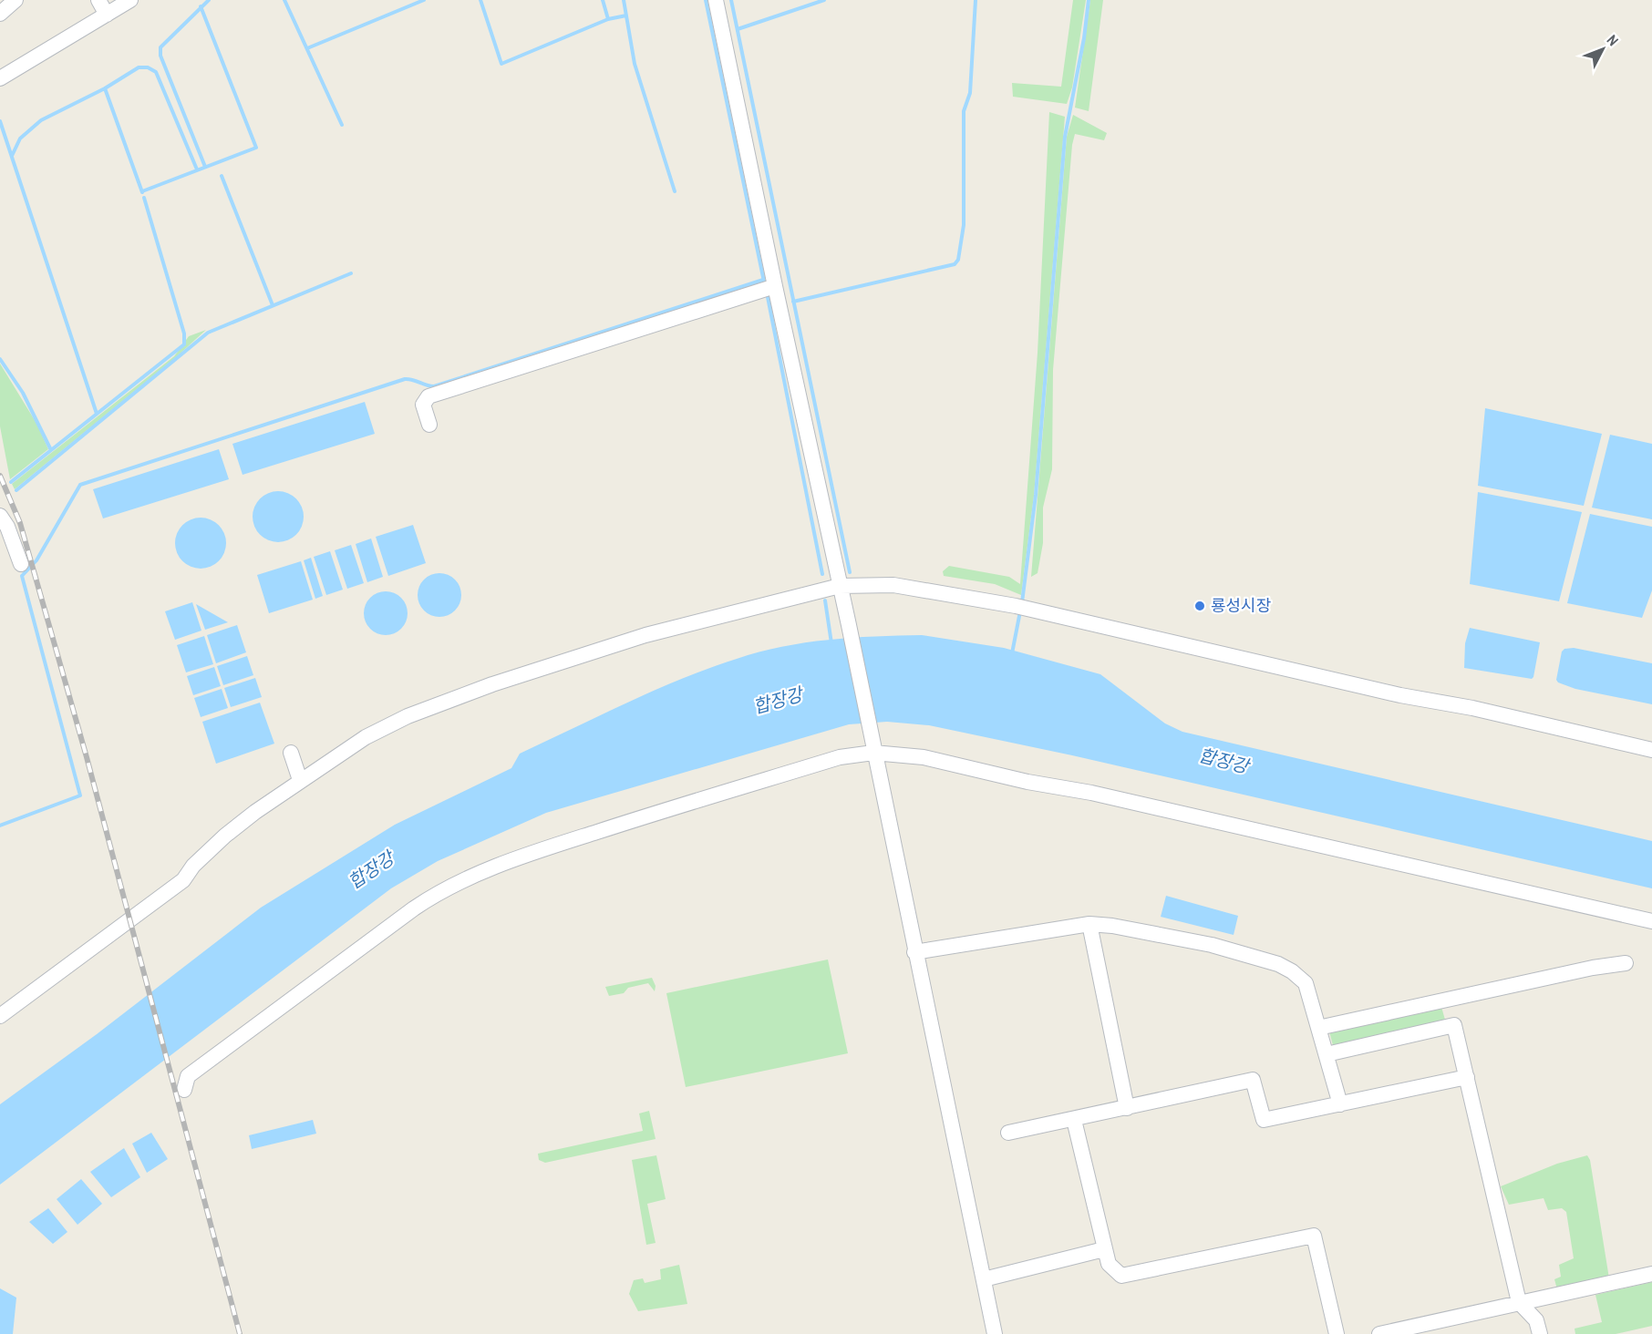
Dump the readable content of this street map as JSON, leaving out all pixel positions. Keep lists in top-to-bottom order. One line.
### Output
{"water":["합장강"],"places":["룡성시장"],"north":"top right"}
